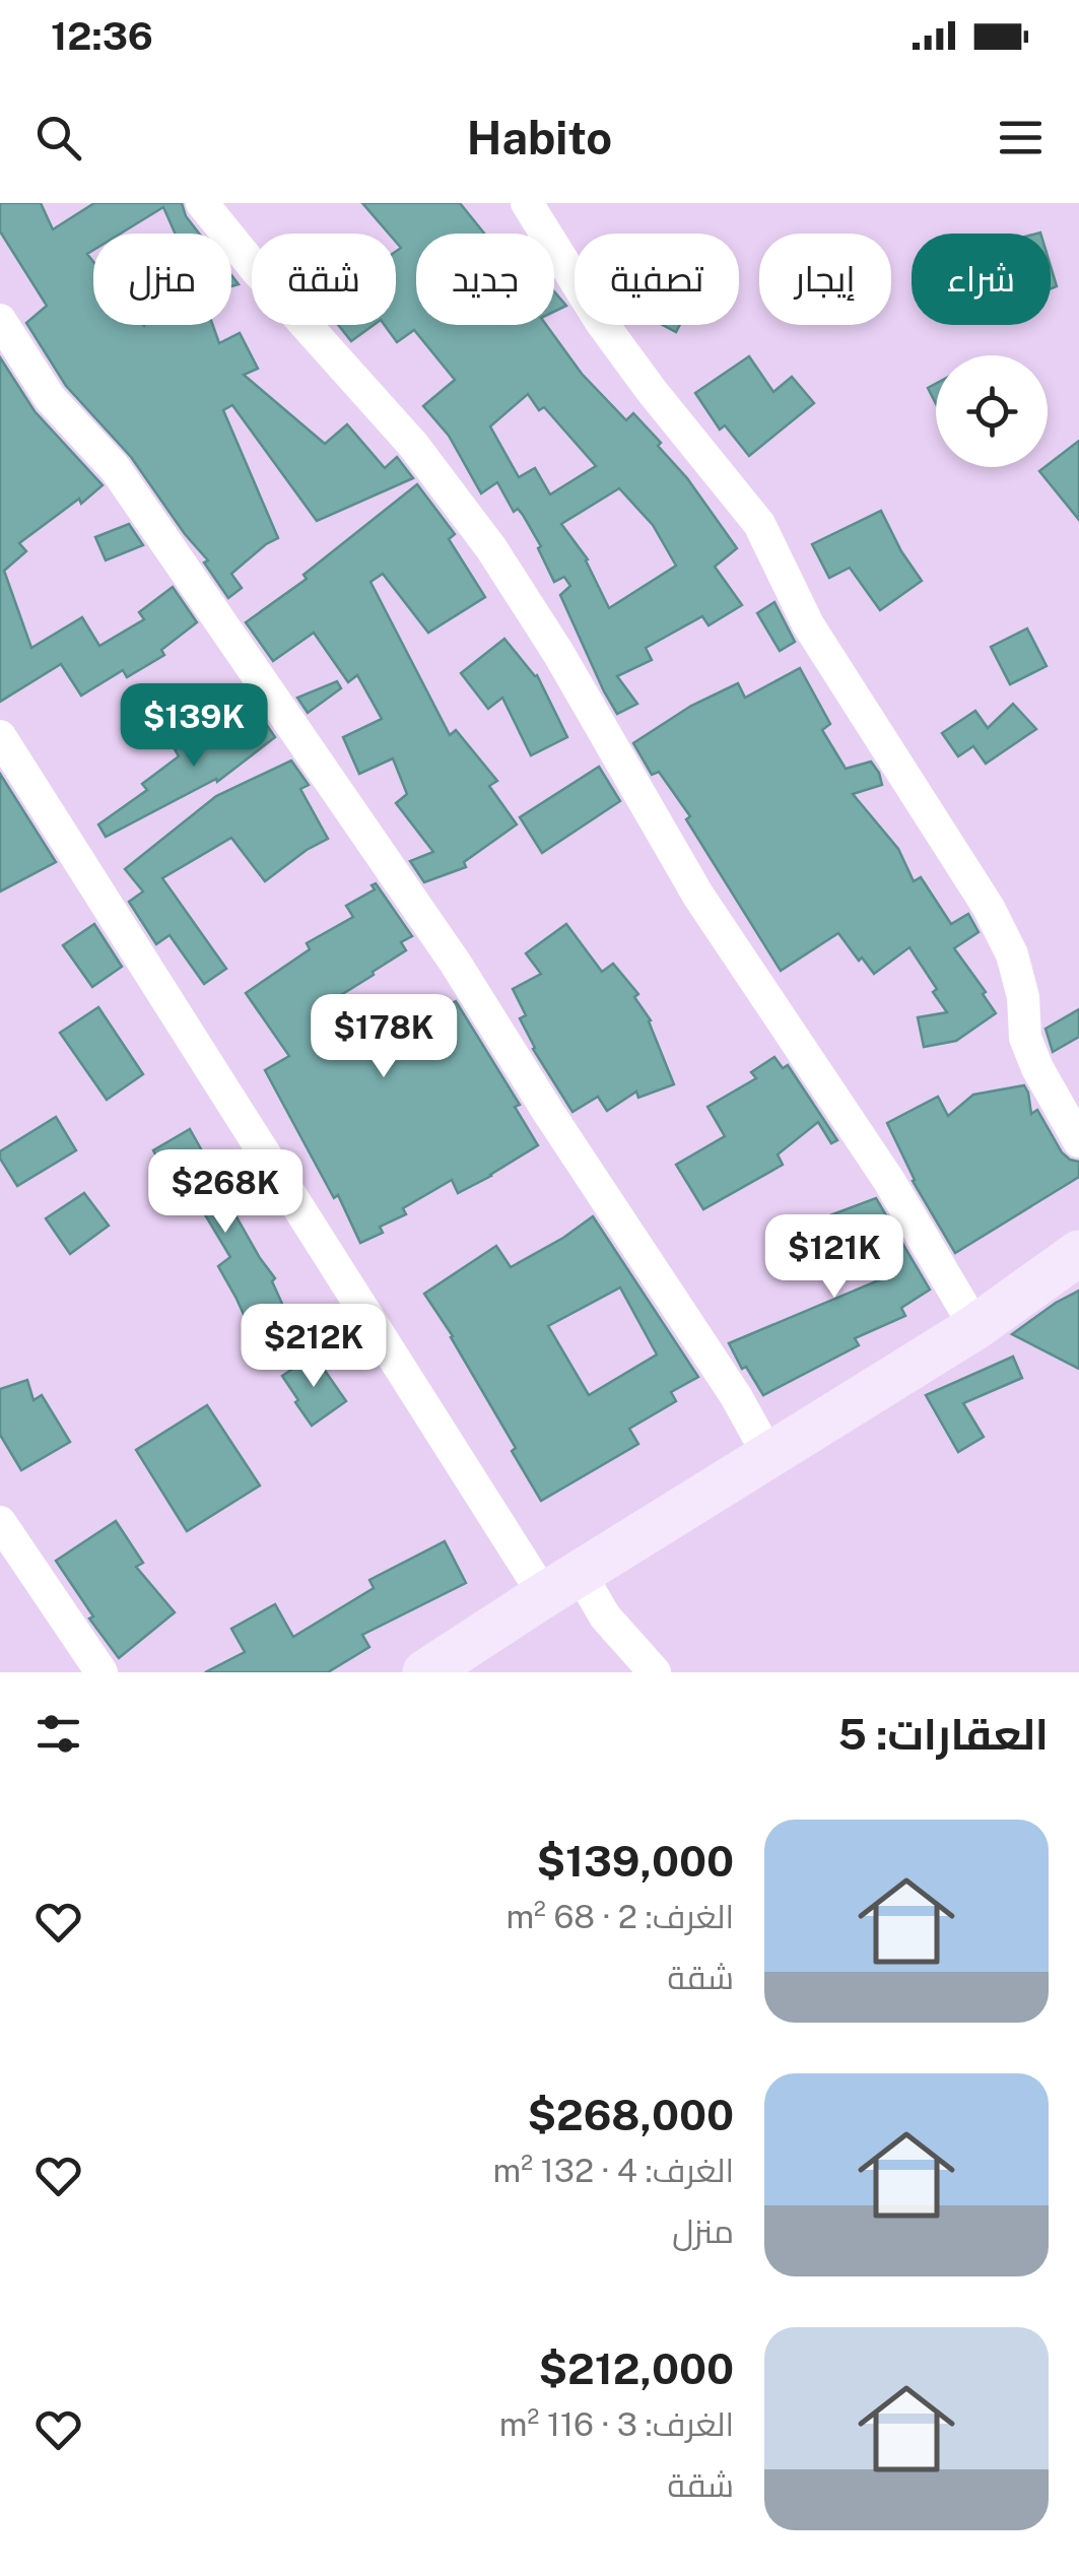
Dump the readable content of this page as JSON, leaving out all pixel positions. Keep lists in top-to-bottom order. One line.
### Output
{"page":{"status":"12:36","header":"Habito","chip":["شراء","إيجار","تصفية","جديد","شقة","منزل"],"price":["$139K","$178K","$268K","$121K","$212K"],"heading":"العقارات: 5","list":[{"name":"$139,000","note":"الغرف: 2 · 68 m² · شقة"},{"name":"$268,000","note":"الغرف: 4 · 132 m² · منزل"},{"name":"$212,000","note":"الغرف: 3 · 116 m² · شقة"}]}}
